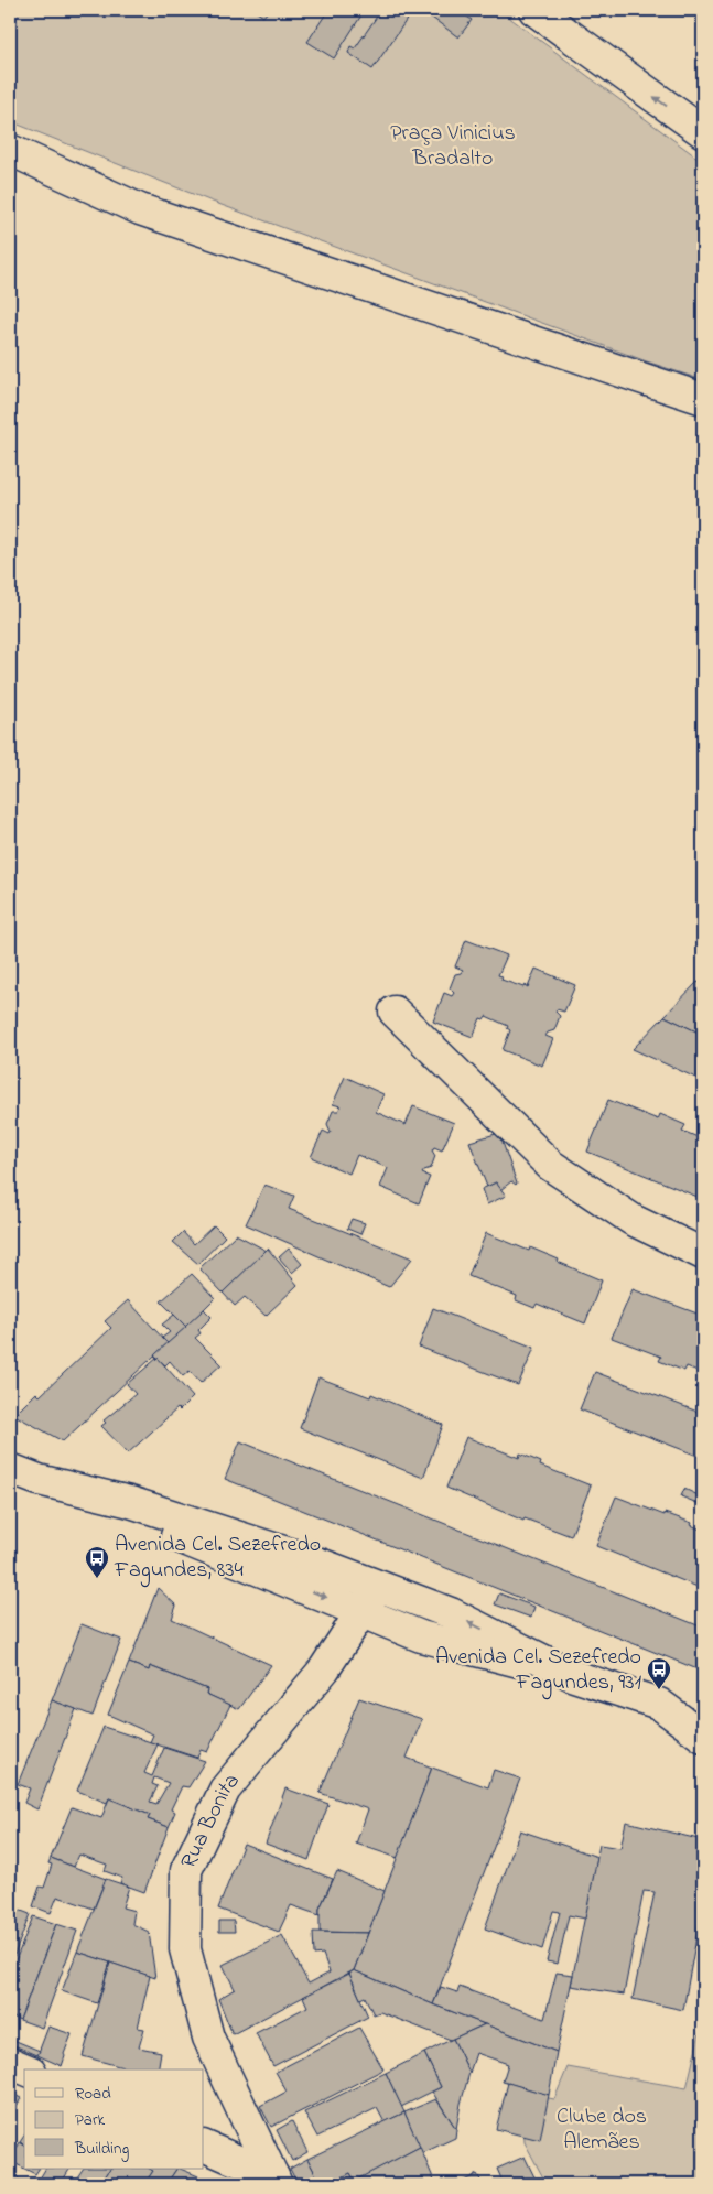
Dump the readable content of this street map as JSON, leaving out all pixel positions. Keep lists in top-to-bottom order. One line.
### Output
{"streets":{"street":["Rua Bonita"]},"parks":["Praça Vinicius Bradalto","Clube dos Alemães"],"places":{"bus stop":["Avenida Cel. Sezefredo Fagundes, 834","Avenida Cel. Sezefredo Fagundes, 931"]},"legend":["Road","Park","Building"]}
